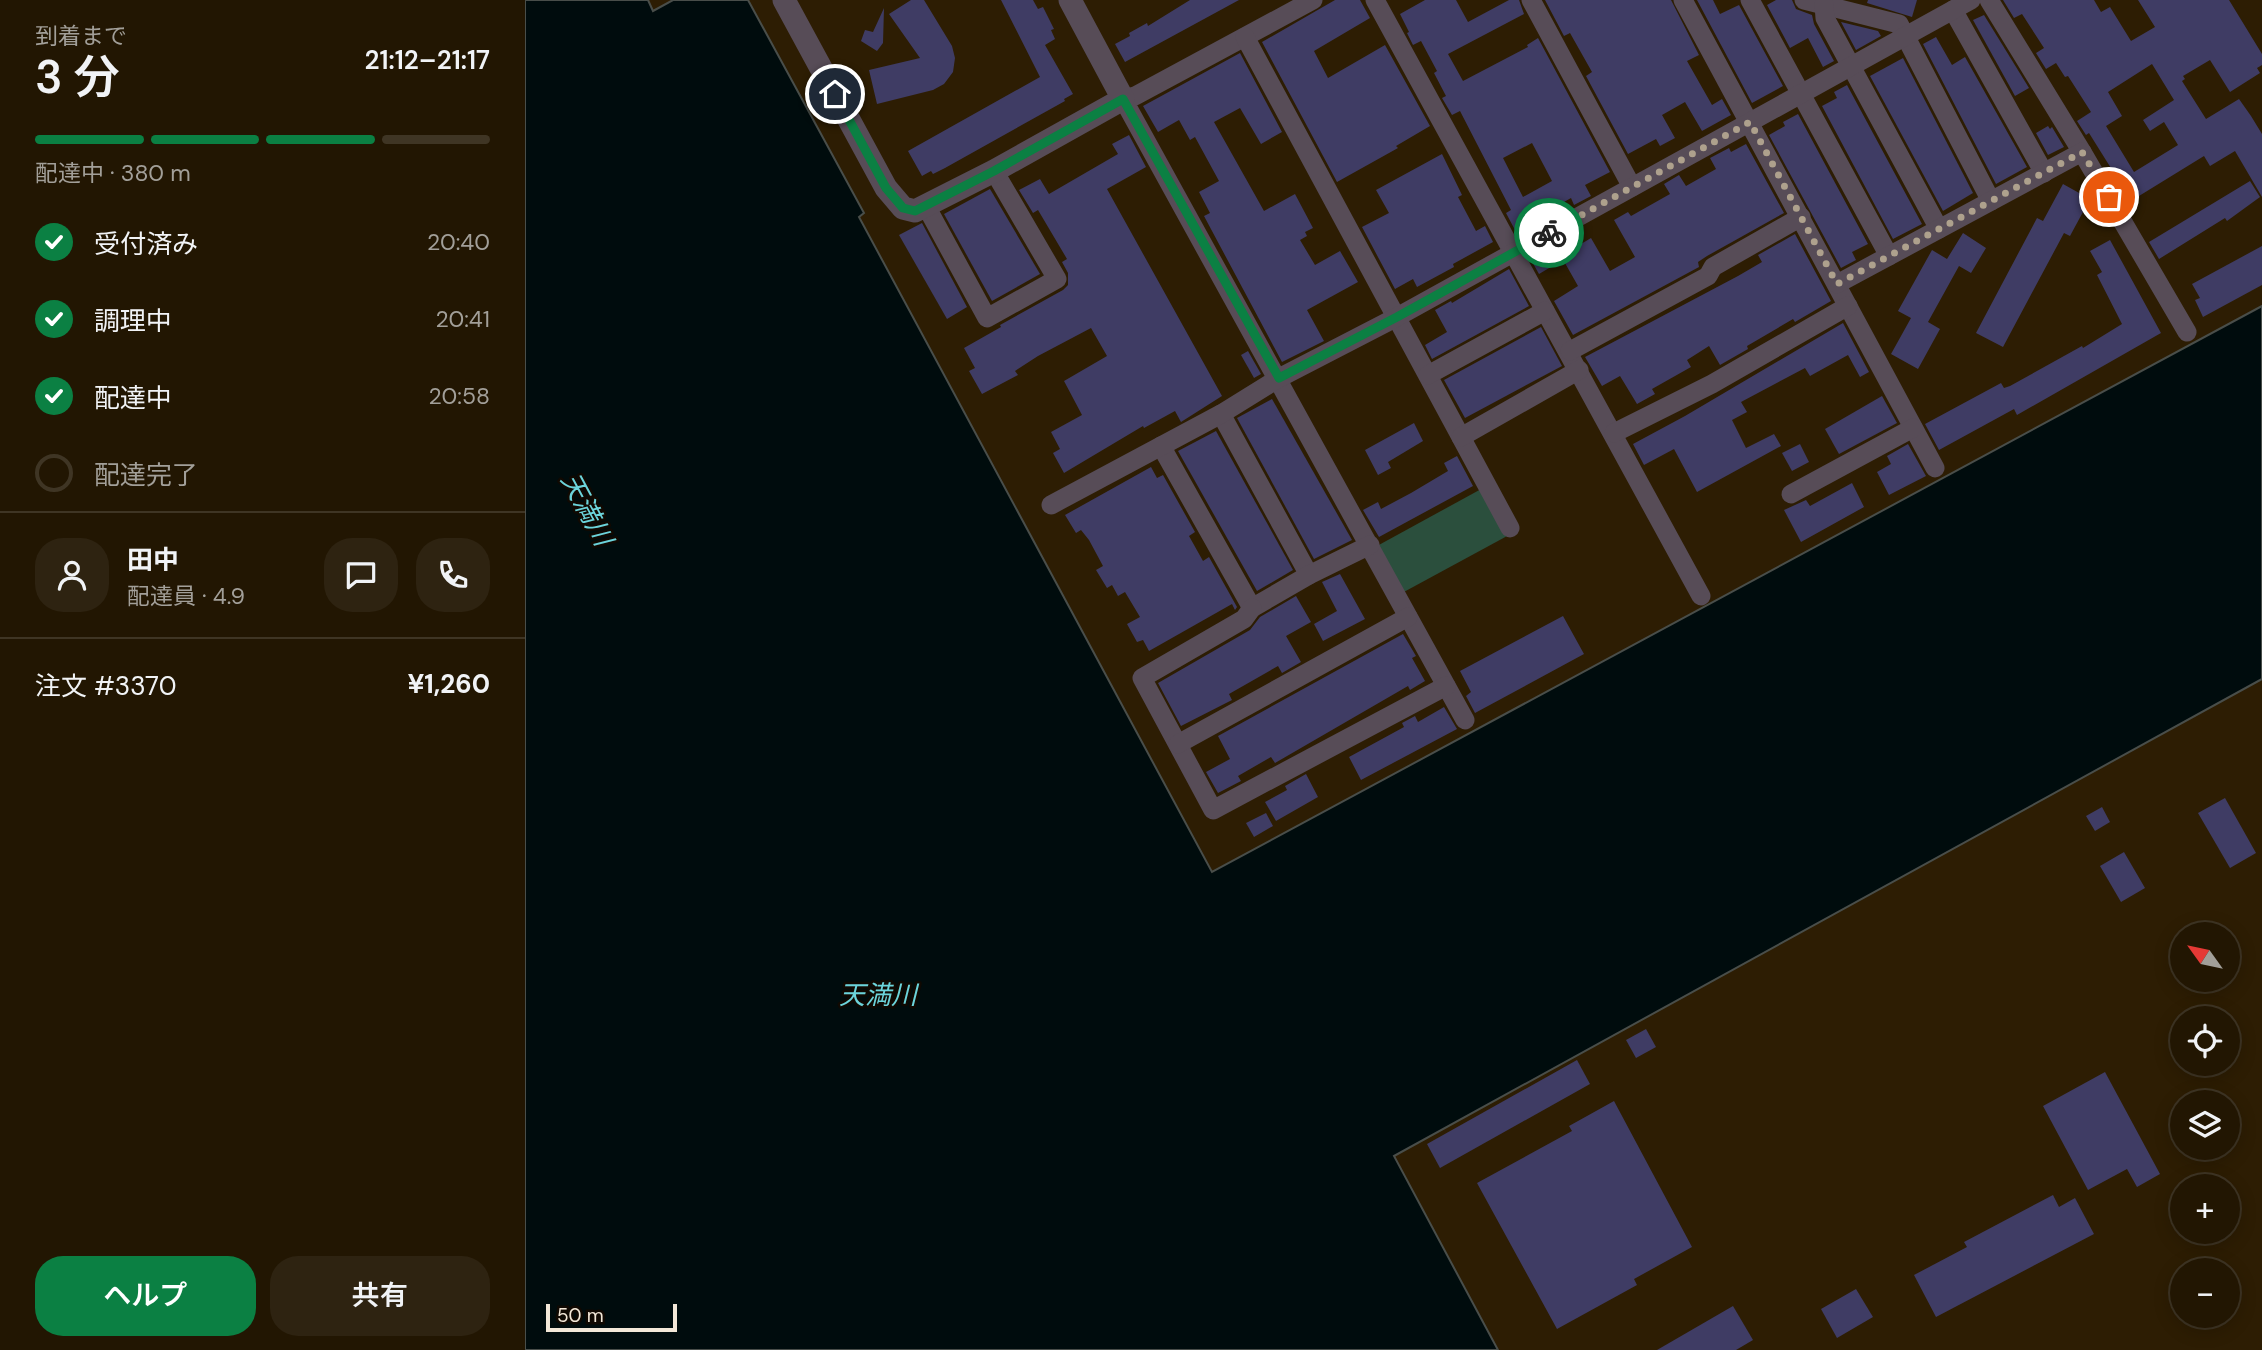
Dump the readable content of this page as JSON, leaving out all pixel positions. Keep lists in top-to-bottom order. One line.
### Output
{"water":["天満川"],"scale_bar":"50 m","north":"top left","page":{"heading":["3 分","到着まで","21:12–21:17"],"panel":["田中","配達員 · 4.9","注文 #3370","¥1,260"],"bar":"配達中 · 380 m","list":[["受付済み","20:40"],["調理中","20:41"],["配達中","20:58"],"配達完了"],"map_buttons":["+","−"],"buttons":["ヘルプ","共有"],"scale":"50 m"}}
